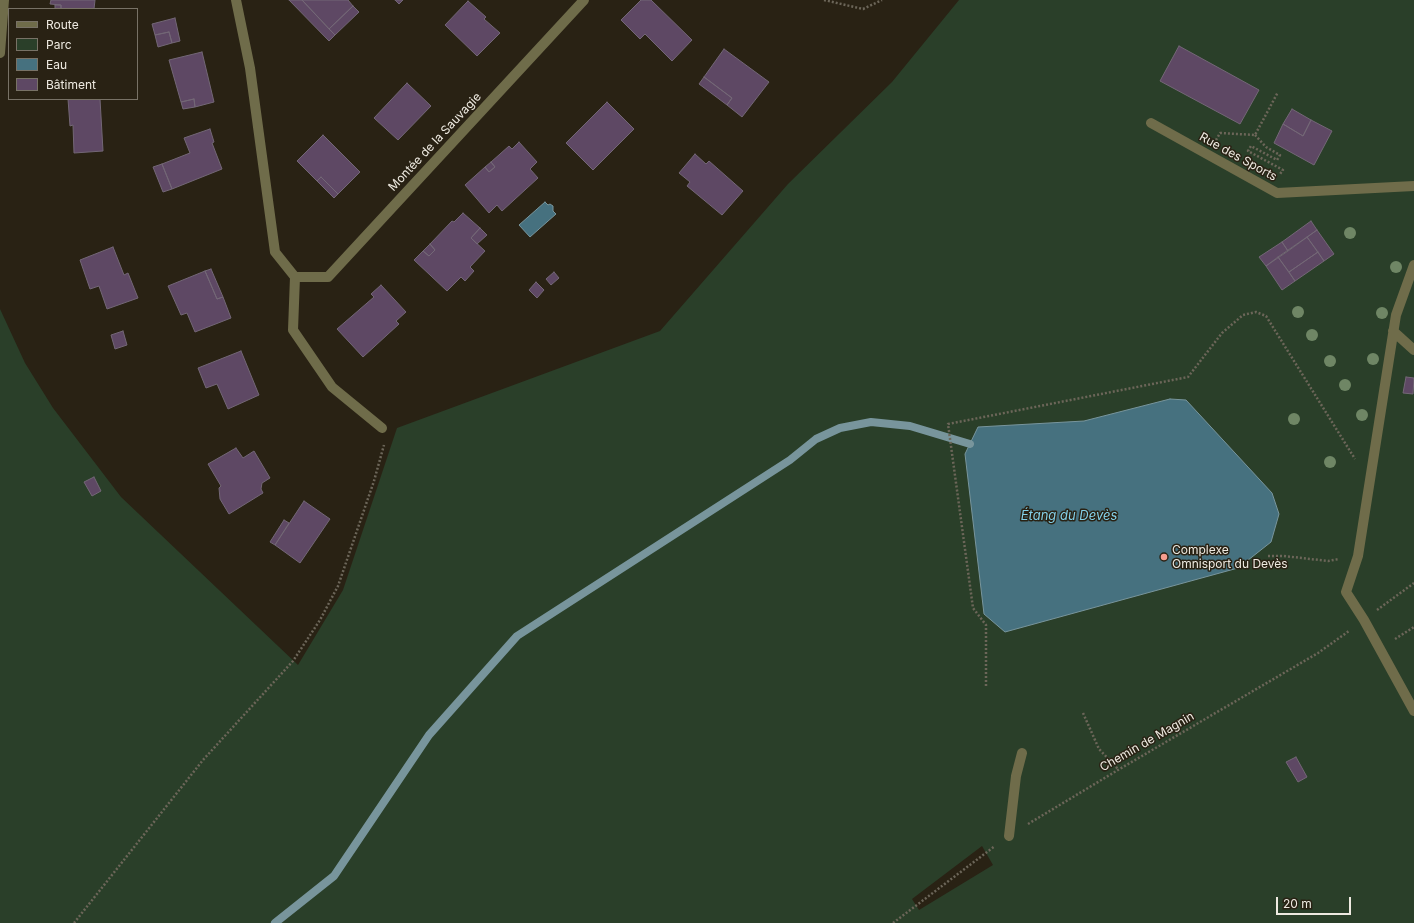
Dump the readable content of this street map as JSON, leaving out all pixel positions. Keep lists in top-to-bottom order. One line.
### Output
{"streets":{"street":["Montée de la Sauvagie","Rue des Sports"],"path":["Chemin de Magnin"]},"water":["Étang du Devès"],"places":["Complexe Omnisport du Devès"],"legend":["Route","Parc","Eau","Bâtiment"],"scale_bar":"20 m"}
